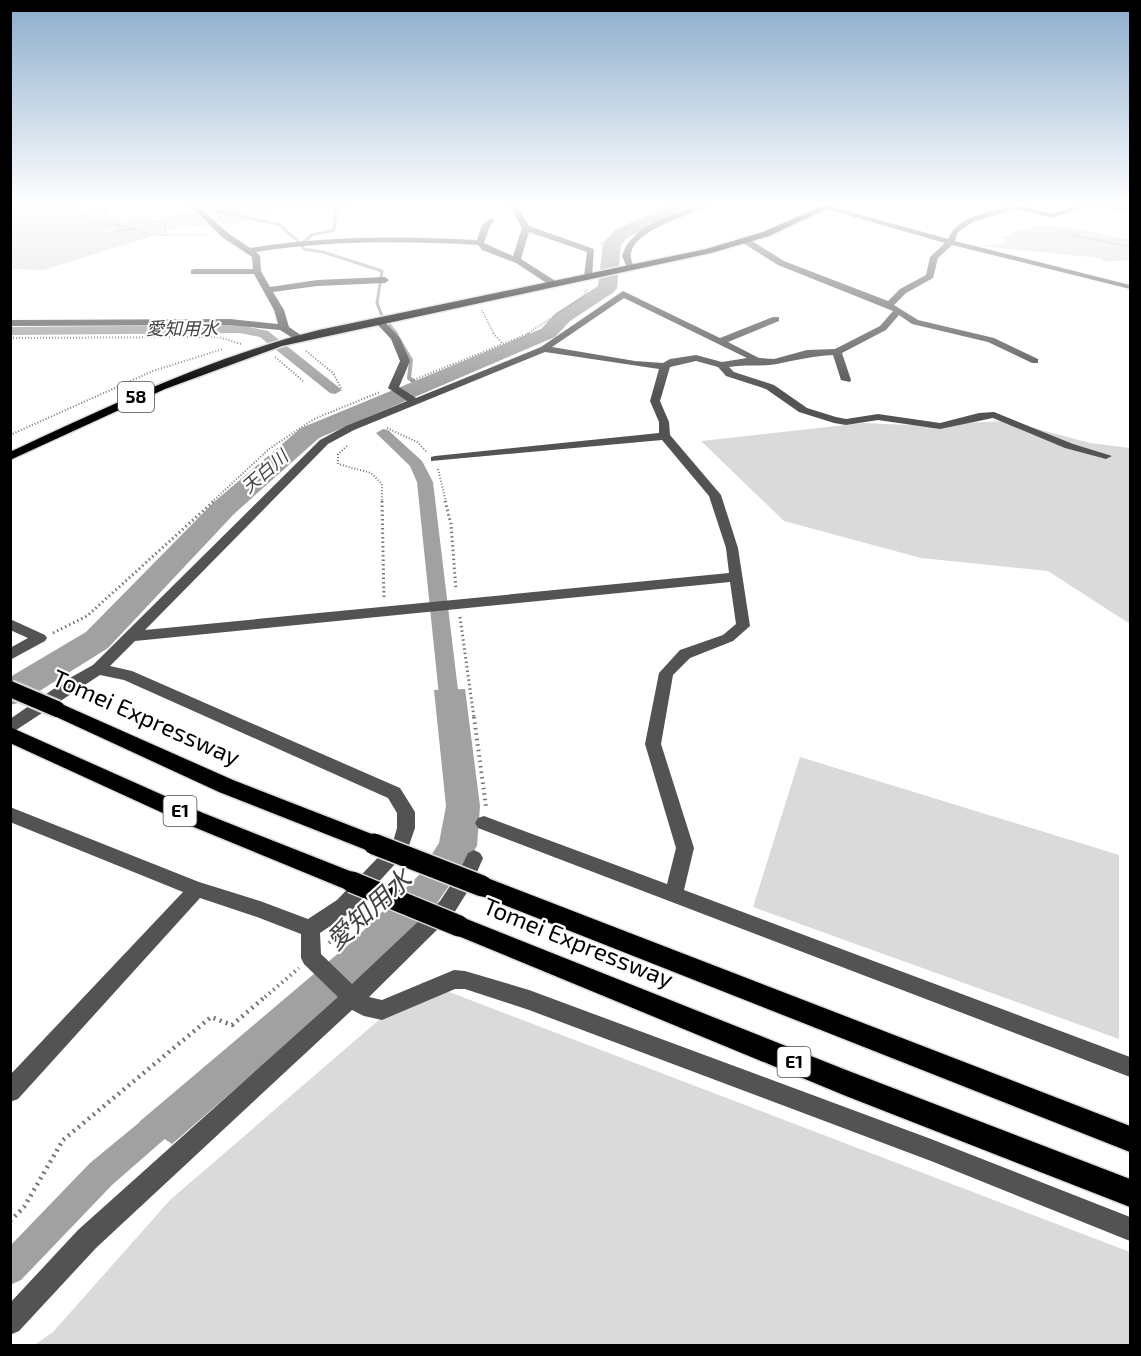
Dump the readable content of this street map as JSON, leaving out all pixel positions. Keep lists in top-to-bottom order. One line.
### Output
{"streets":{"highway":["Tomei Expressway","E1"],"main road":["58"]},"water":["愛知用水","天白川"]}
